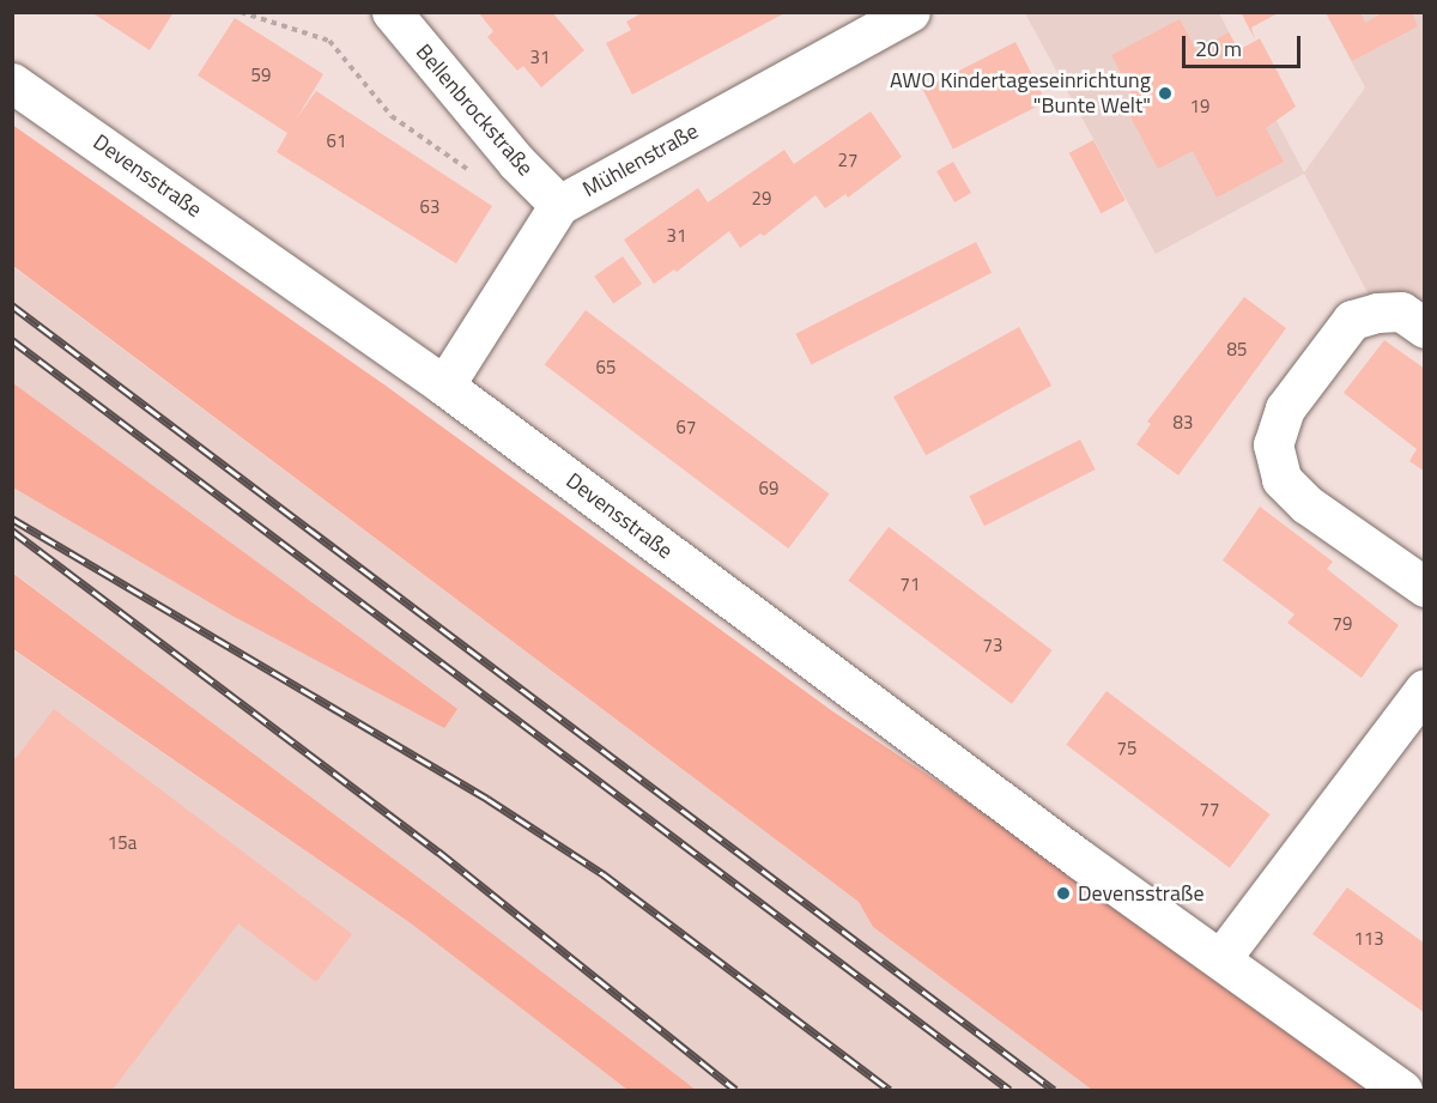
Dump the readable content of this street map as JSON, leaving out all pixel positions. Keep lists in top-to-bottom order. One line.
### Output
{"streets":{"street":["Bellenbrockstraße","Mühlenstraße","Devensstraße"]},"crossings":[["Bellenbrockstraße","Mühlenstraße"],["Mühlenstraße","Devensstraße"]],"places":["AWO Kindertageseinrichtung \"Bunte Welt\"","Devensstraße"],"house_numbers":["31","59","19","61","27","29","63","31","85","65","83","67","69","71","79","73","75","77","15a","113"],"scale_bar":"20 m"}
